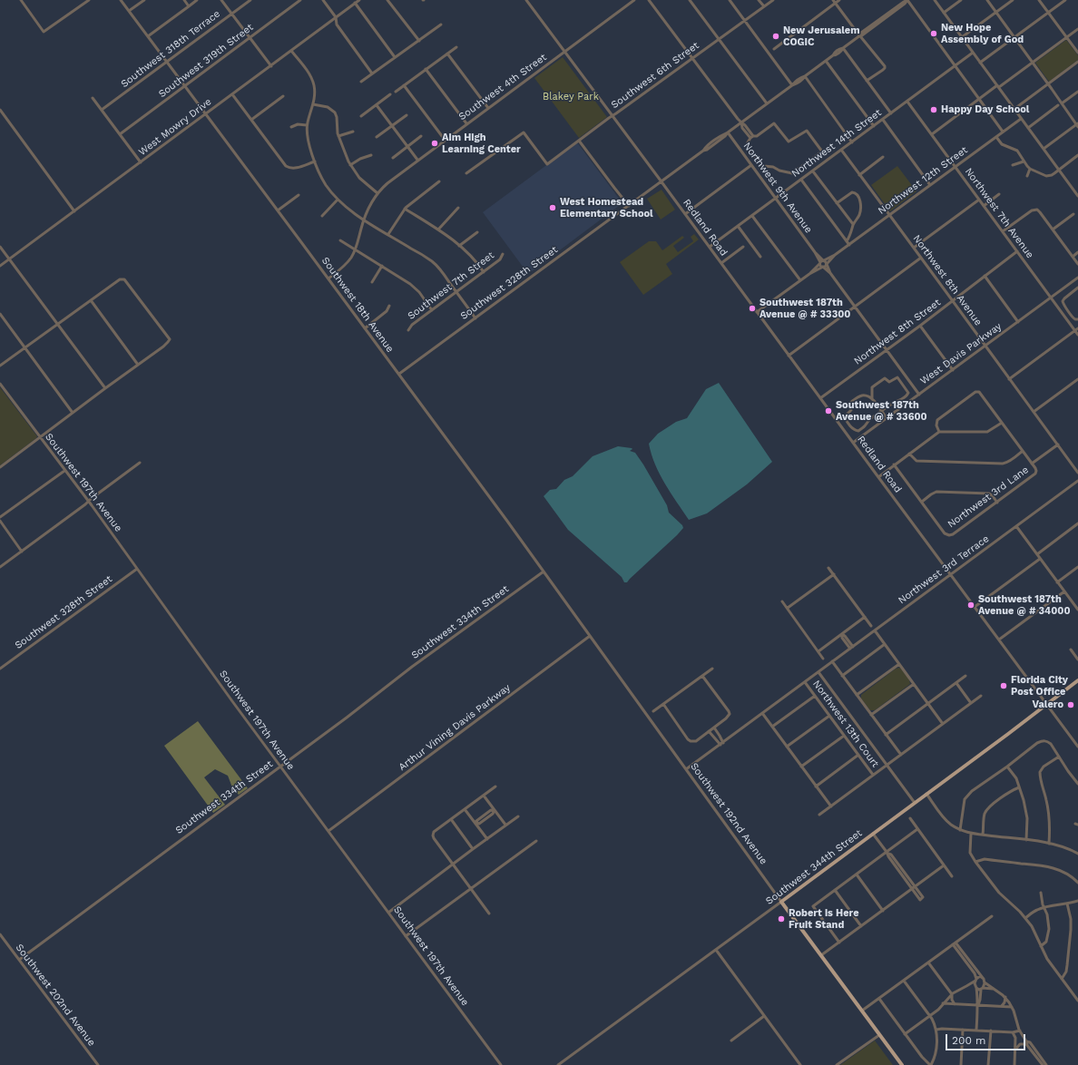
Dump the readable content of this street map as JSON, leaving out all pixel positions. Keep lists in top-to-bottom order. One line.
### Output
{"streets":{"main road":["Southwest 192nd Avenue","Southwest 344th Street"],"street":["Southwest 318th Terrace","Southwest 319th Street","Southwest 6th Street","Southwest 4th Street","West Mowry Drive","Northwest 14th Street","Northwest 12th Street","Northwest 9th Avenue","Northwest 7th Avenue","Redland Road","Northwest 8th Avenue","Southwest 328th Street","Southwest 7th Street","Southwest 18th Avenue","Northwest 8th Street","West Davis Parkway","Southwest 197th Avenue","Northwest 3rd Lane","Northwest 3rd Terrace","Southwest 334th Street","Northwest 13th Court","Arthur Vining Davis Parkway","Southwest 202nd Avenue"]},"crossings":[["Southwest 318th Terrace","Southwest 18th Avenue"],["Southwest 319th Street","Southwest 18th Avenue"],["Southwest 6th Street","Redland Road"],["Southwest 4th Street","Redland Road"],["Southwest 4th Street","Southwest 18th Avenue"],["West Mowry Drive","Southwest 18th Avenue"],["Northwest 14th Street","Northwest 9th Avenue"],["Northwest 14th Street","Northwest 7th Avenue"],["Northwest 14th Street","Redland Road"],["Northwest 14th Street","Northwest 8th Avenue"],["Northwest 12th Street","Northwest 9th Avenue"],["Northwest 12th Street","Northwest 7th Avenue"],["Northwest 12th Street","Northwest 8th Avenue"],["Northwest 9th Avenue","Southwest 328th Street"],["Northwest 7th Avenue","Northwest 8th Street"],["Northwest 7th Avenue","West Davis Parkway"],["Redland Road","Southwest 328th Street"],["Redland Road","Northwest 8th Street"],["Redland Road","West Davis Parkway"],["Redland Road","Northwest 3rd Terrace"],["Redland Road","Southwest 344th Street"],["Northwest 8th Avenue","Northwest 8th Street"],["Northwest 8th Avenue","West Davis Parkway"],["Southwest 328th Street","Southwest 18th Avenue"],["Southwest 328th Street","Southwest 197th Avenue"],["Southwest 18th Avenue","Southwest 334th Street"],["Southwest 18th Avenue","Southwest 192nd Avenue"],["Southwest 197th Avenue","Southwest 334th Street"],["Southwest 197th Avenue","Arthur Vining Davis Parkway"],["Northwest 3rd Terrace","Northwest 13th Court"],["Southwest 334th Street","Southwest 192nd Avenue"],["Southwest 334th Street","Southwest 202nd Avenue"],["Arthur Vining Davis Parkway","Southwest 192nd Avenue"],["Southwest 192nd Avenue","Southwest 344th Street"]],"parks":["Blakey Park"],"places":["New Hope Assembly of God","New Jerusalem COGIC","Happy Day School","Aim High Learning Center","West Homestead Elementary School","Southwest 187th Avenue @ # 33300","Southwest 187th Avenue @ # 33600","Southwest 187th Avenue @ # 34000","Florida City Post Office","Valero","Robert is Here Fruit Stand"],"scale_bar":"200 m"}
